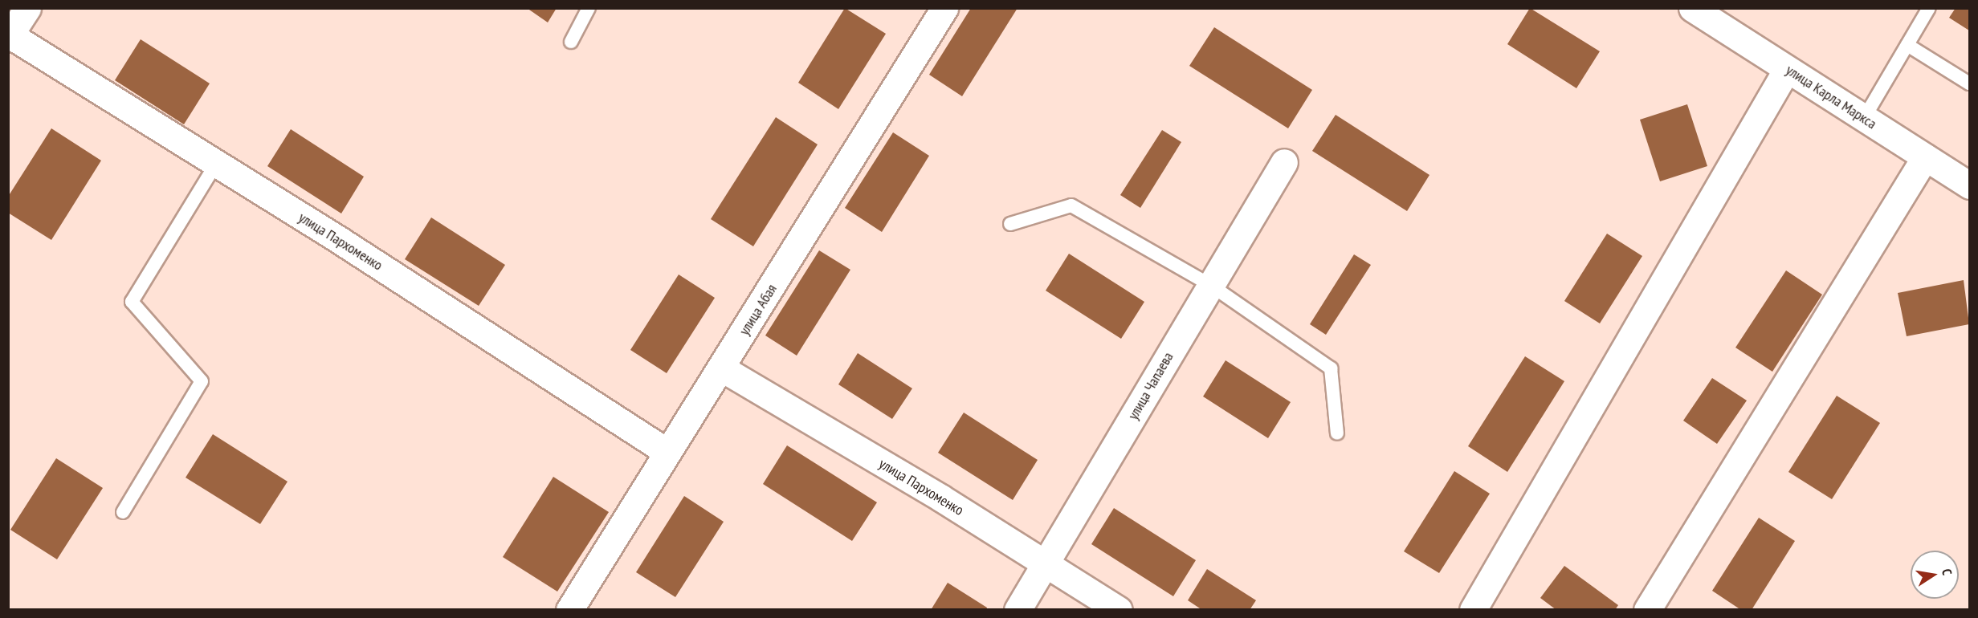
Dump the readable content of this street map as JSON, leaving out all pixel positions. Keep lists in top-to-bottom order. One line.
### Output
{"streets":{"street":["улица Карла Маркса","улица Пархоменко","улица Абая","улица Чапаева"]},"crossings":[["улица Пархоменко","улица Абая"],["улица Пархоменко","улица Чапаева"]],"north":"right"}
